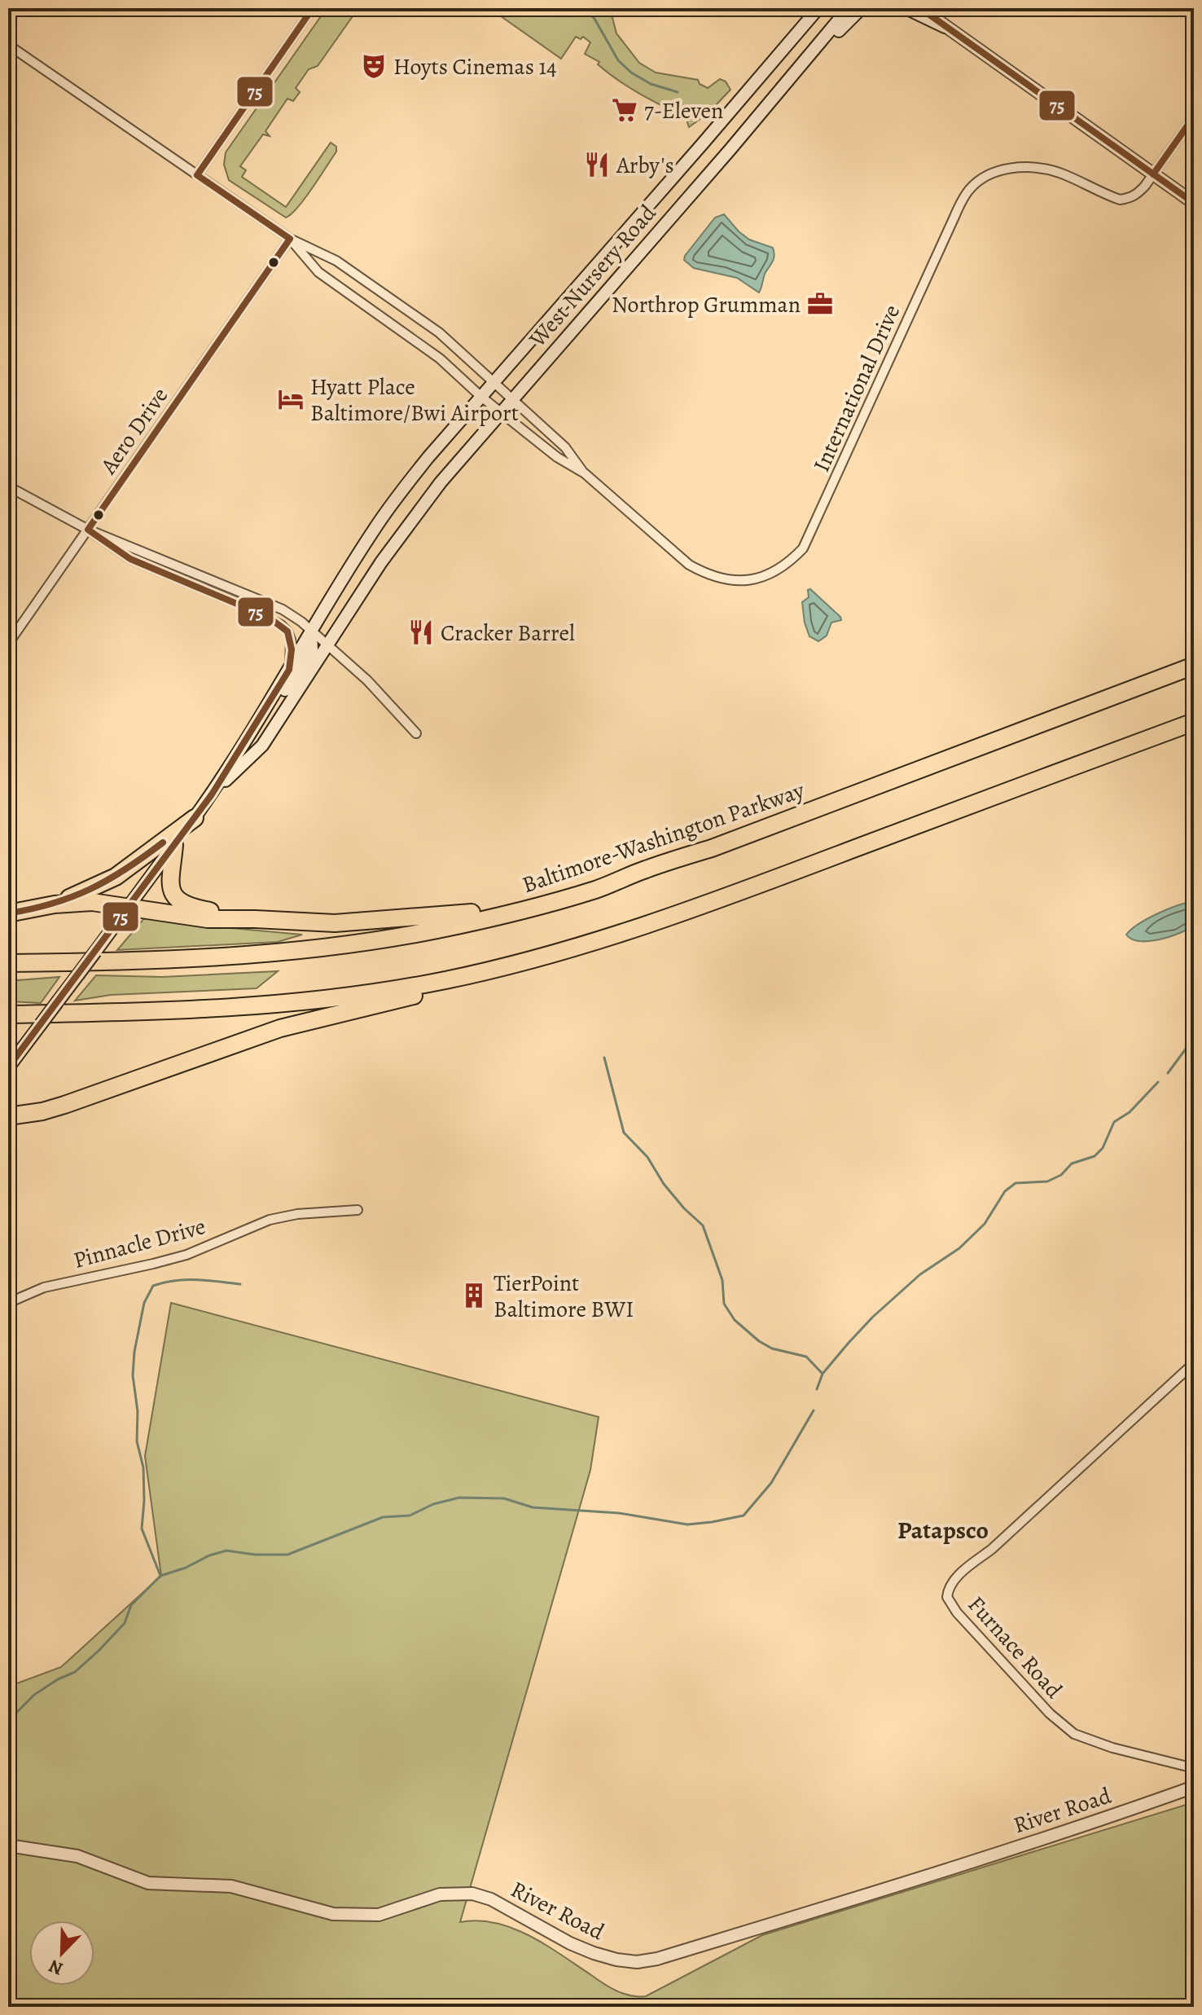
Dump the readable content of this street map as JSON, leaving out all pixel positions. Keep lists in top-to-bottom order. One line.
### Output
{"streets":{"highway":["Baltimore-Washington Parkway"],"main road":["West Nursery Road","River Road"],"street":["International Drive","Aero Drive","Pinnacle Drive","Furnace Road"]},"crossings":[["West Nursery Road","International Drive"],["International Drive","Aero Drive"]],"districts":["Patapsco"],"places":{"theatre":["Hoyts Cinemas 14"],"supermarket":["7-Eleven"],"restaurant":["Arby's","Cracker Barrel"],"office":["Northrop Grumman"],"hotel":["Hyatt Place Baltimore/Bwi Airport"],"building":["TierPoint Baltimore BWI"]},"lines":["transit line 75"],"north":"bottom left"}
